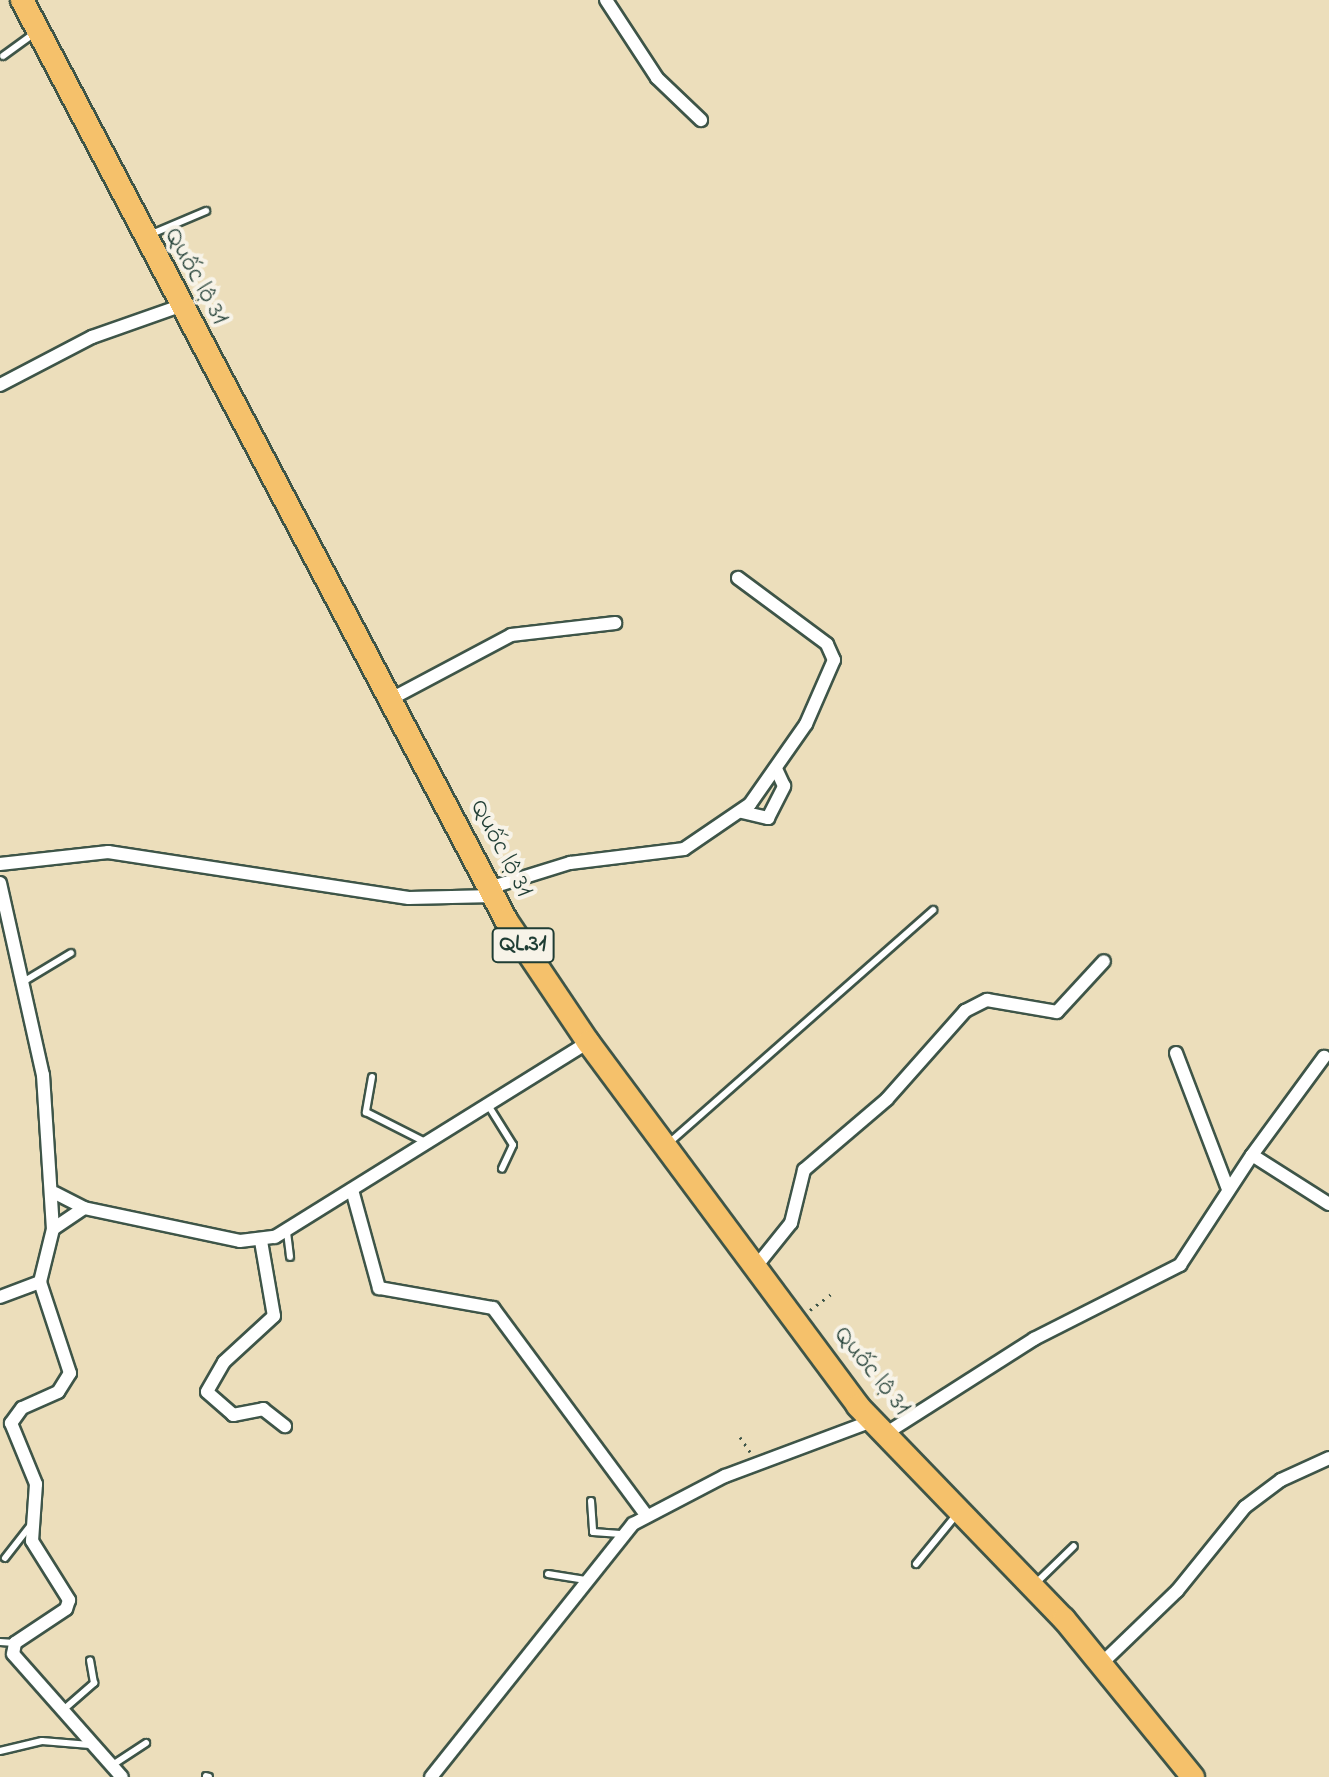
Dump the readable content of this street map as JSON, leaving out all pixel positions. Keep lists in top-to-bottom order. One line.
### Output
{"streets":{"highway":["Quốc lộ 31","QL.31"]}}
